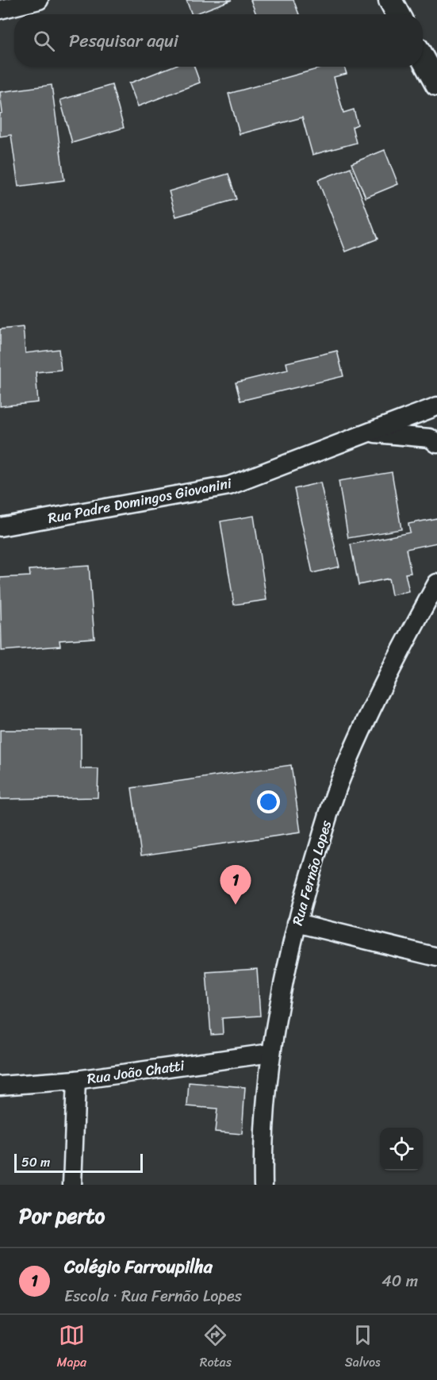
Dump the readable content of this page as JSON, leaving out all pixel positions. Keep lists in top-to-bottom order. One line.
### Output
{"streets":{"street":["Rua Padre Domingos Giovanini","Rua Fernão Lopes","Rua João Chatti"]},"crossings":[["Rua Fernão Lopes","Rua João Chatti"]],"scale_bar":"50 m","page":{"search":"Pesquisar aqui","pins":"1","scale":"50 m","heading":"Por perto","list":[{"mark":"1","name":"Colégio Farroupilha","note":"Escola · Rua Fernão Lopes","value":"40 m"}],"nav":["Mapa","Rotas","Salvos"]}}
